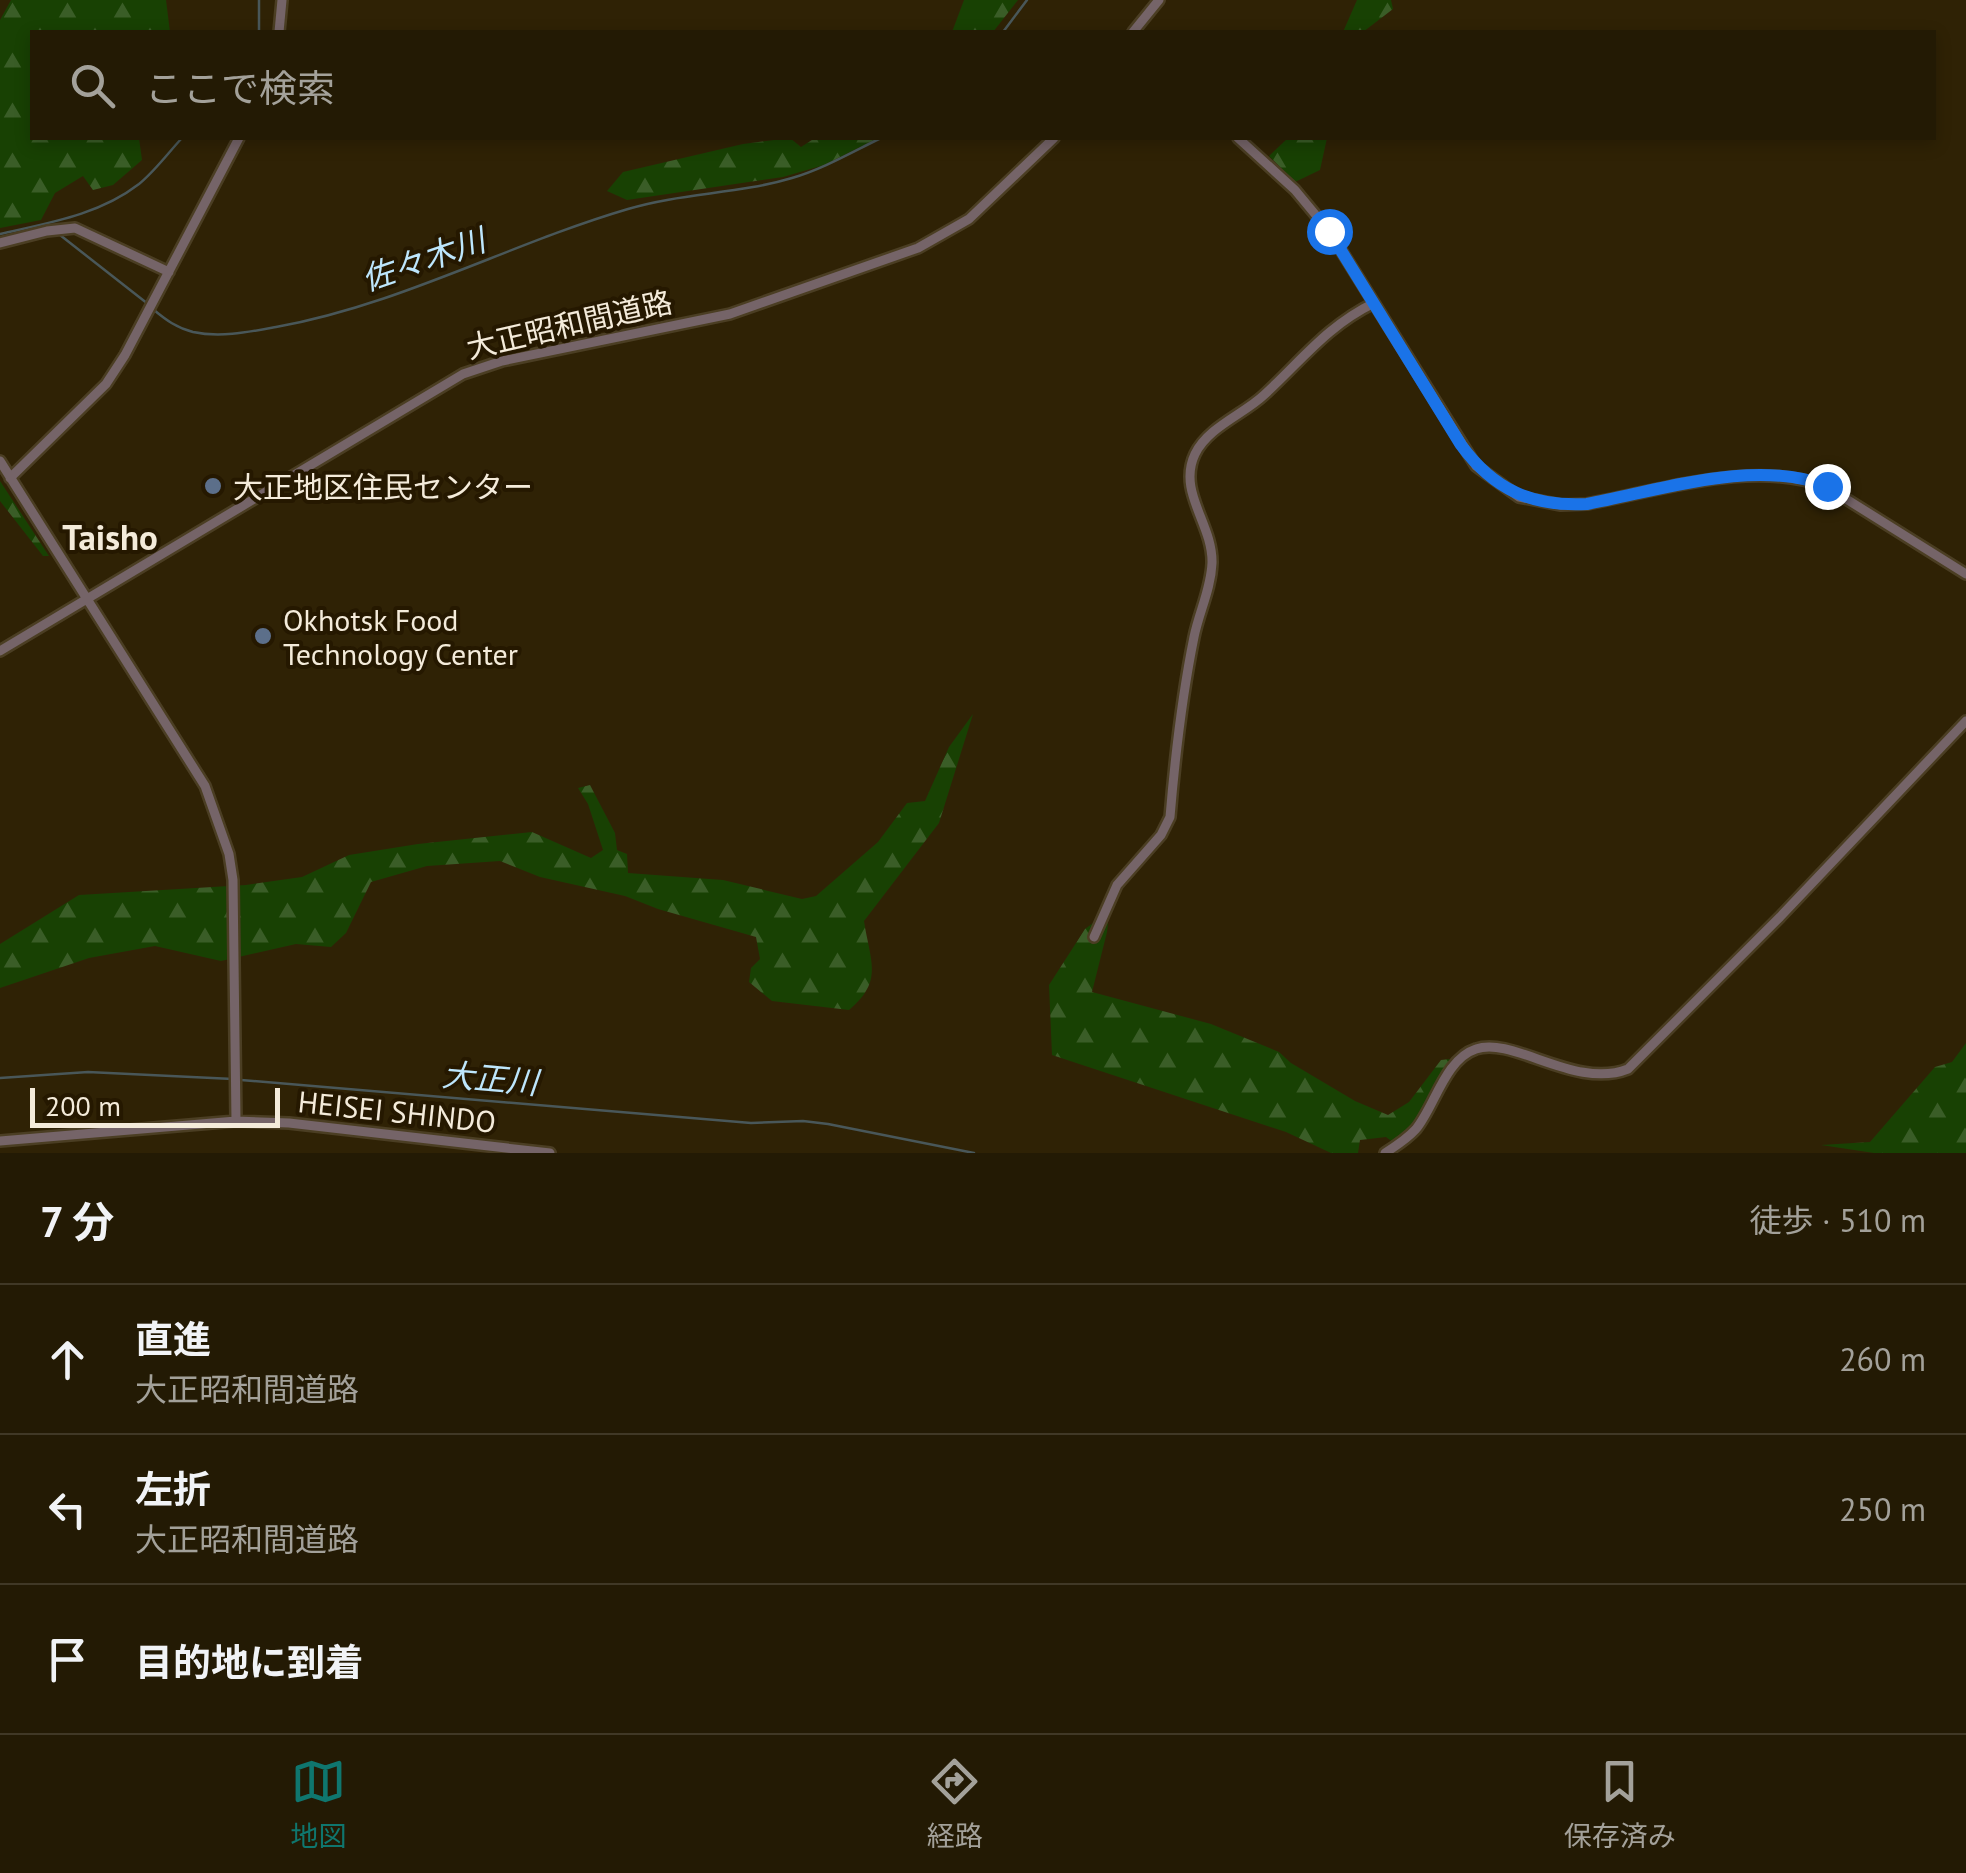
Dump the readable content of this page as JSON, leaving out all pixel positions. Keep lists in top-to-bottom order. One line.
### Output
{"streets":{"street":["大正昭和間道路","HEISEI SHINDO"]},"districts":["Taisho"],"water":["佐々木川","大正川"],"places":["大正地区住民センター","Okhotsk Food Technology Center"],"scale_bar":"200 m","page":{"search":"ここで検索","scale":"200 m","heading":["7 分","徒歩 · 510 m"],"list":[["直進","大正昭和間道路","260 m"],["左折","大正昭和間道路","250 m"],"目的地に到着"],"nav":["地図","経路","保存済み"]}}
